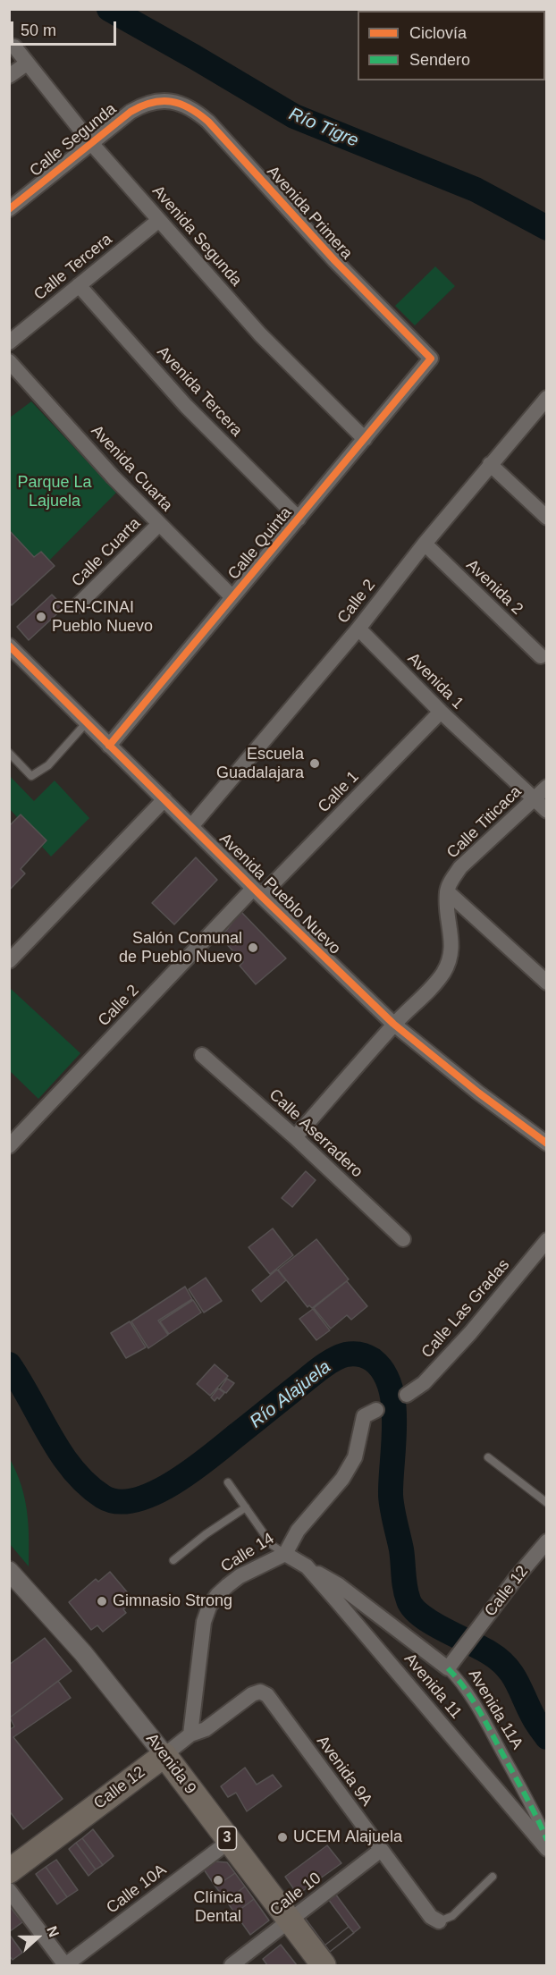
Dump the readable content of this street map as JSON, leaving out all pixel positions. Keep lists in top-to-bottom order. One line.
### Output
{"streets":{"main road":["Calle 12","Avenida 9","3"],"street":["Calle Segunda","Avenida Primera","Avenida Segunda","Calle Tercera","Avenida Tercera","Avenida Cuarta","Calle Quinta","Calle Cuarta","Avenida 2","Calle 2","Avenida 1","Calle 1","Calle Titicaca","Avenida Pueblo Nuevo","Calle Aserradero","Calle Las Gradas","Calle 14","Avenida 11","Avenida 11A","Avenida 9A","Calle 10A","Calle 10"]},"crossings":[["Calle Segunda","Avenida Primera"],["Calle Segunda","Avenida Segunda"],["Avenida Primera","Calle Quinta"],["Avenida Segunda","Calle Tercera"],["Avenida Segunda","Calle Quinta"],["Calle Tercera","Avenida Tercera"],["Avenida Tercera","Calle Quinta"],["Avenida Cuarta","Calle Quinta"],["Avenida Cuarta","Calle Cuarta"],["Calle Quinta","Avenida Pueblo Nuevo"],["Avenida 2","Calle 2"],["Calle 2","Avenida 1"],["Calle 2","Calle 1"],["Calle 2","Avenida Pueblo Nuevo"],["Avenida 1","Calle 1"],["Avenida 1","Calle Titicaca"],["Calle 1","Avenida Pueblo Nuevo"],["Calle 14","Calle 12"],["Calle 14","Avenida 11"],["Calle 12","Avenida 11A"],["Calle 12","Avenida 9"],["Calle 12","Avenida 9A"],["Avenida 11","Avenida 11A"],["Avenida 9","Calle 10A"],["Avenida 9","Calle 10"],["Avenida 9A","Calle 10"]],"water":["Río Tigre","Río Alajuela"],"parks":["Parque La Lajuela"],"places":["CEN-CINAI Pueblo Nuevo","Escuela Guadalajara","Salón Comunal de Pueblo Nuevo","Gimnasio Strong","UCEM Alajuela","Clínica Dental"],"legend":["Ciclovía","Sendero"],"scale_bar":"50 m","north":"right"}
